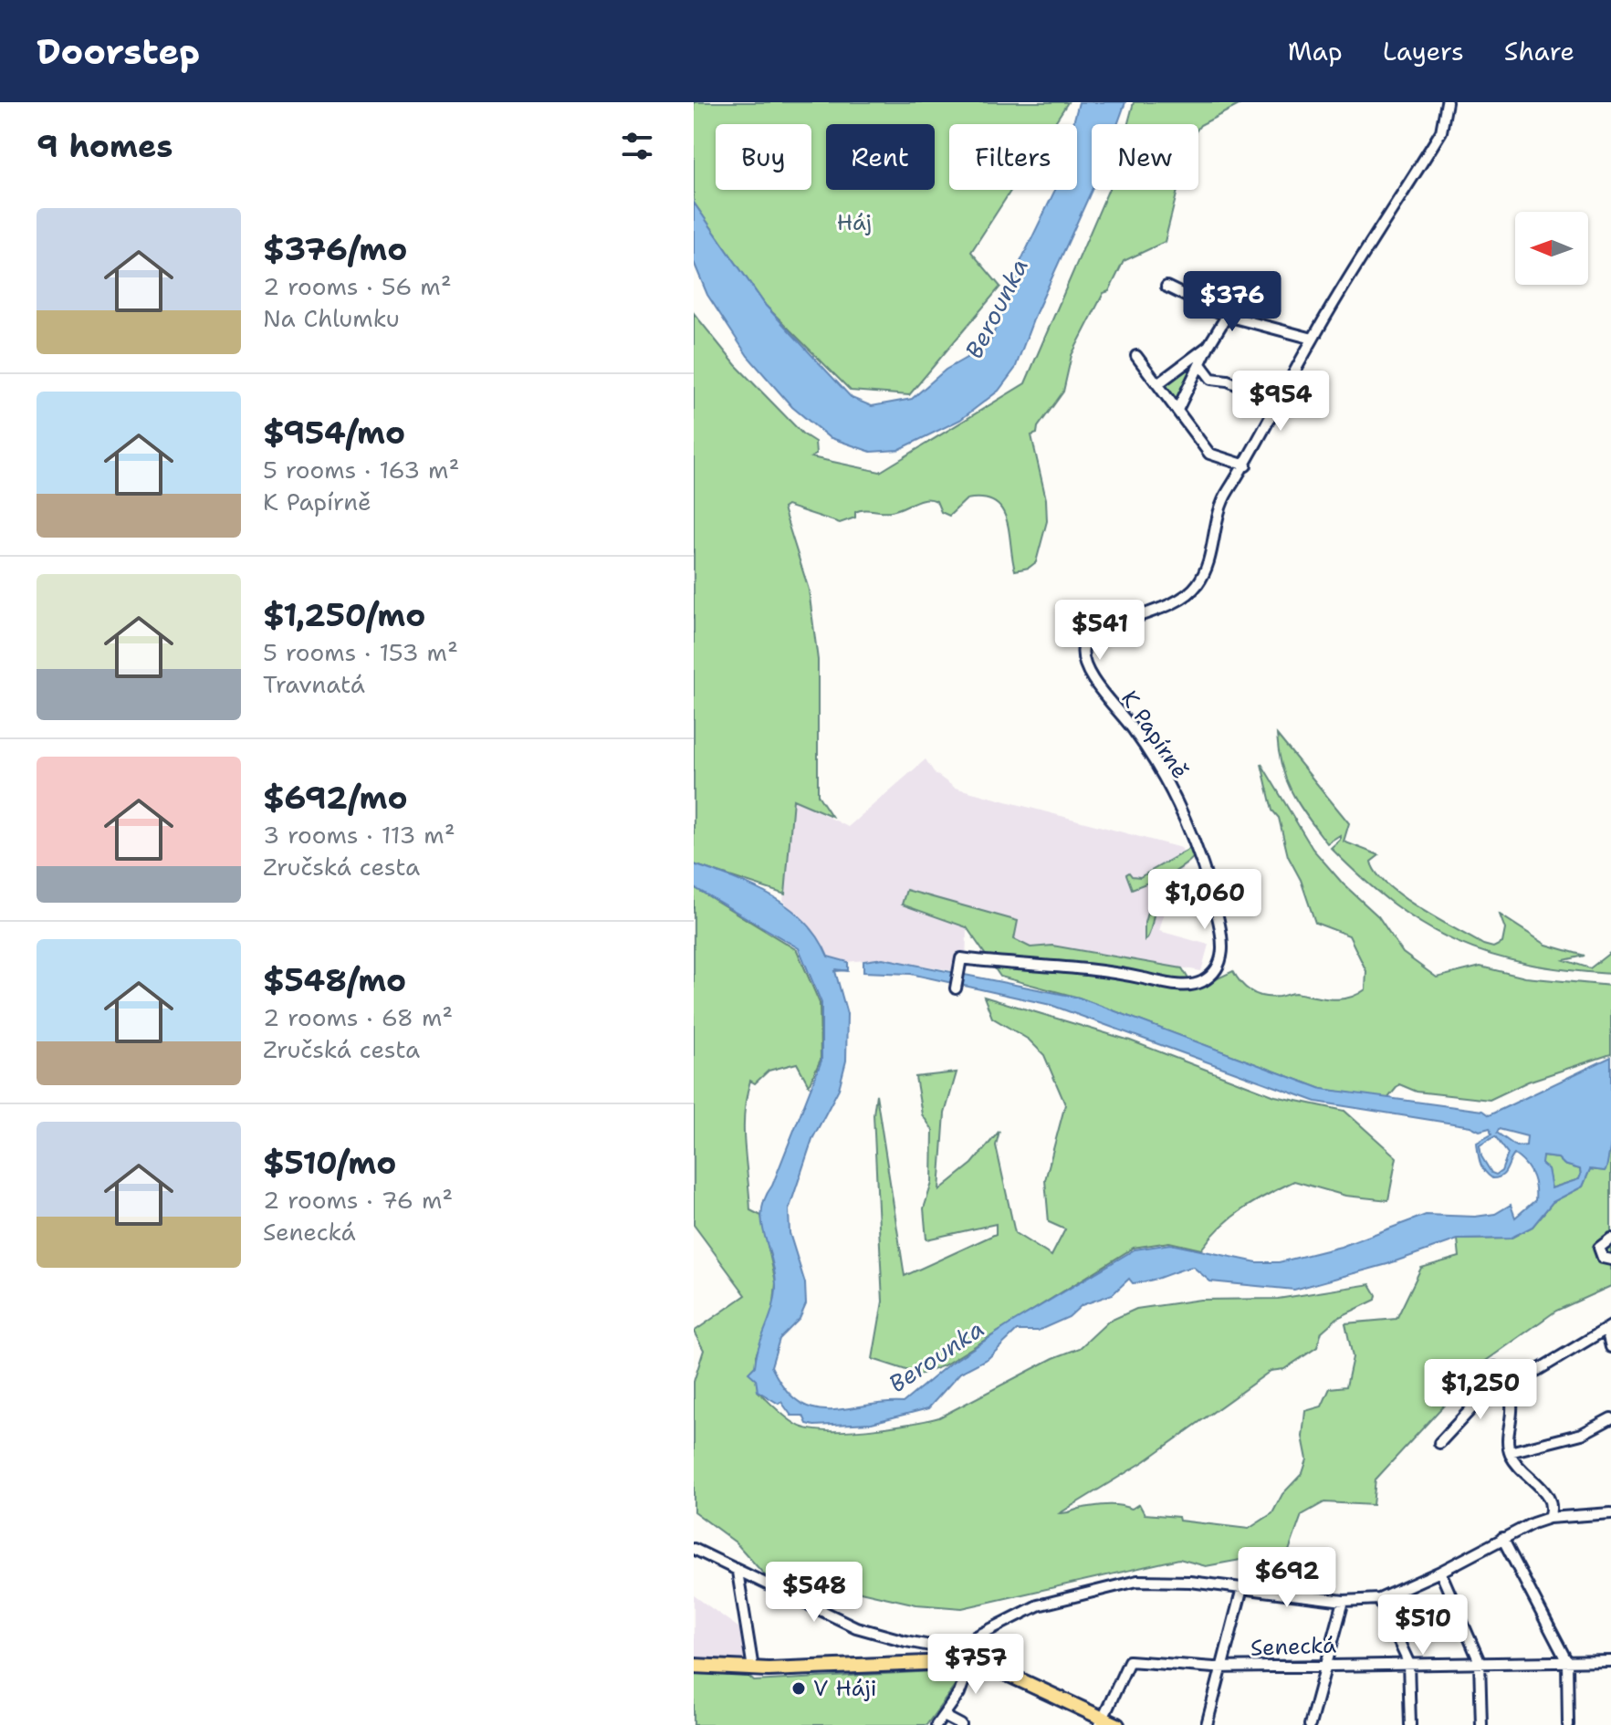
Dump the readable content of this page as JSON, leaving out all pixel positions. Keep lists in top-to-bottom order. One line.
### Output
{"streets":{"street":["K Papírně","Senecká"]},"water":["Berounka"],"parks":["Háj"],"places":["V Háji"],"north":"left","page":{"header":"Doorstep","nav":["Map","Layers","Share"],"heading":"9 homes","chip":["Buy","Rent","Filters","New"],"list":[{"name":"$376/mo","note":"2 rooms · 56 m² · Na Chlumku"},{"name":"$954/mo","note":"5 rooms · 163 m² · K Papírně"},{"name":"$1,250/mo","note":"5 rooms · 153 m² · Travnatá"},{"name":"$692/mo","note":"3 rooms · 113 m² · Zručská cesta"},{"name":"$548/mo","note":"2 rooms · 68 m² · Zručská cesta"},{"name":"$510/mo","note":"2 rooms · 76 m² · Senecká"}],"price":["$376","$954","$541","$1,060","$1,250","$692","$548","$510","$757"]}}
